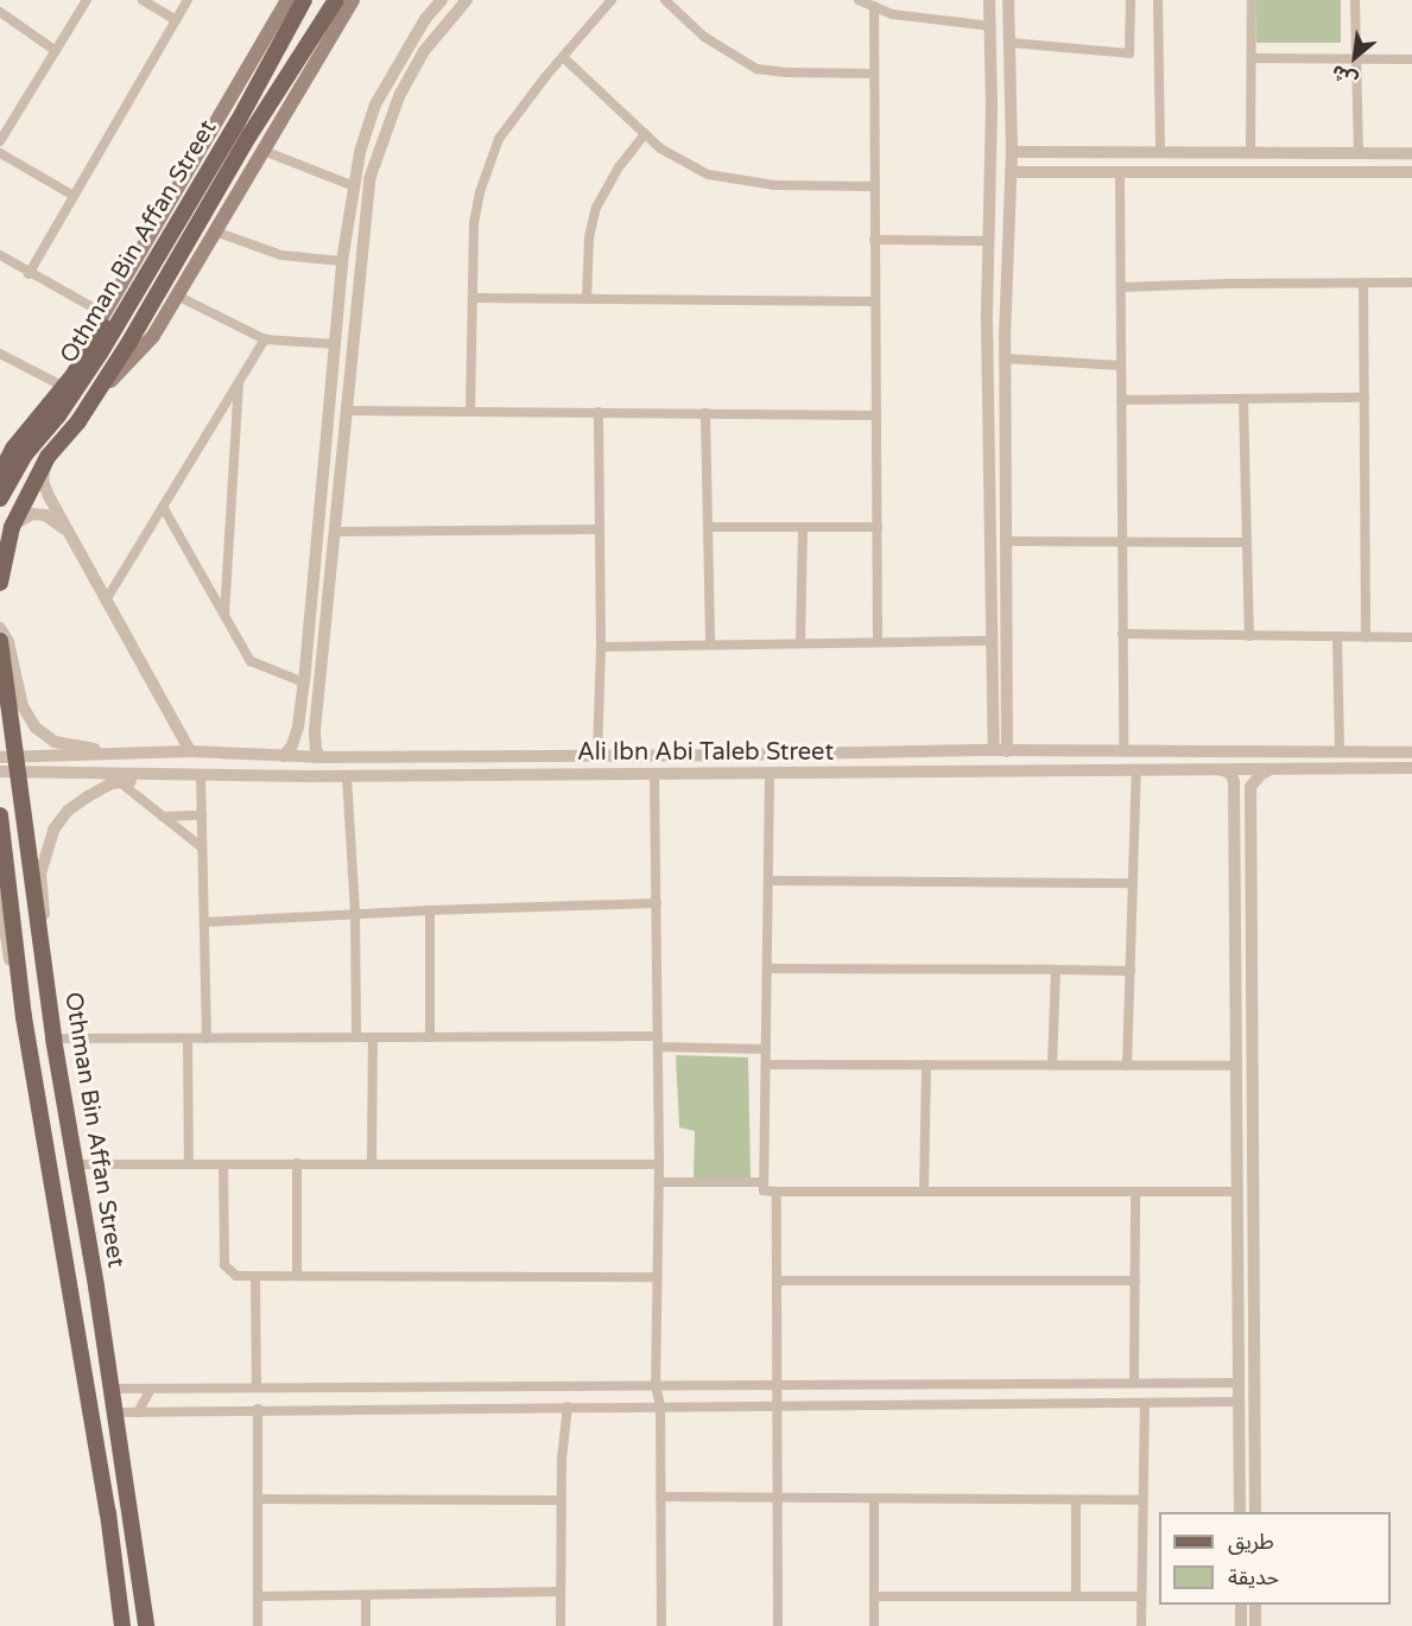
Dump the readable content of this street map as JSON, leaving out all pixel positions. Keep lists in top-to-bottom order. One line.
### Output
{"streets":{"main road":["Othman Bin Affan Street"],"street":["Ali Ibn Abi Taleb Street"]},"crossings":[["Othman Bin Affan Street","Ali Ibn Abi Taleb Street"]],"legend":["طريق","حديقة"],"north":"bottom left"}
